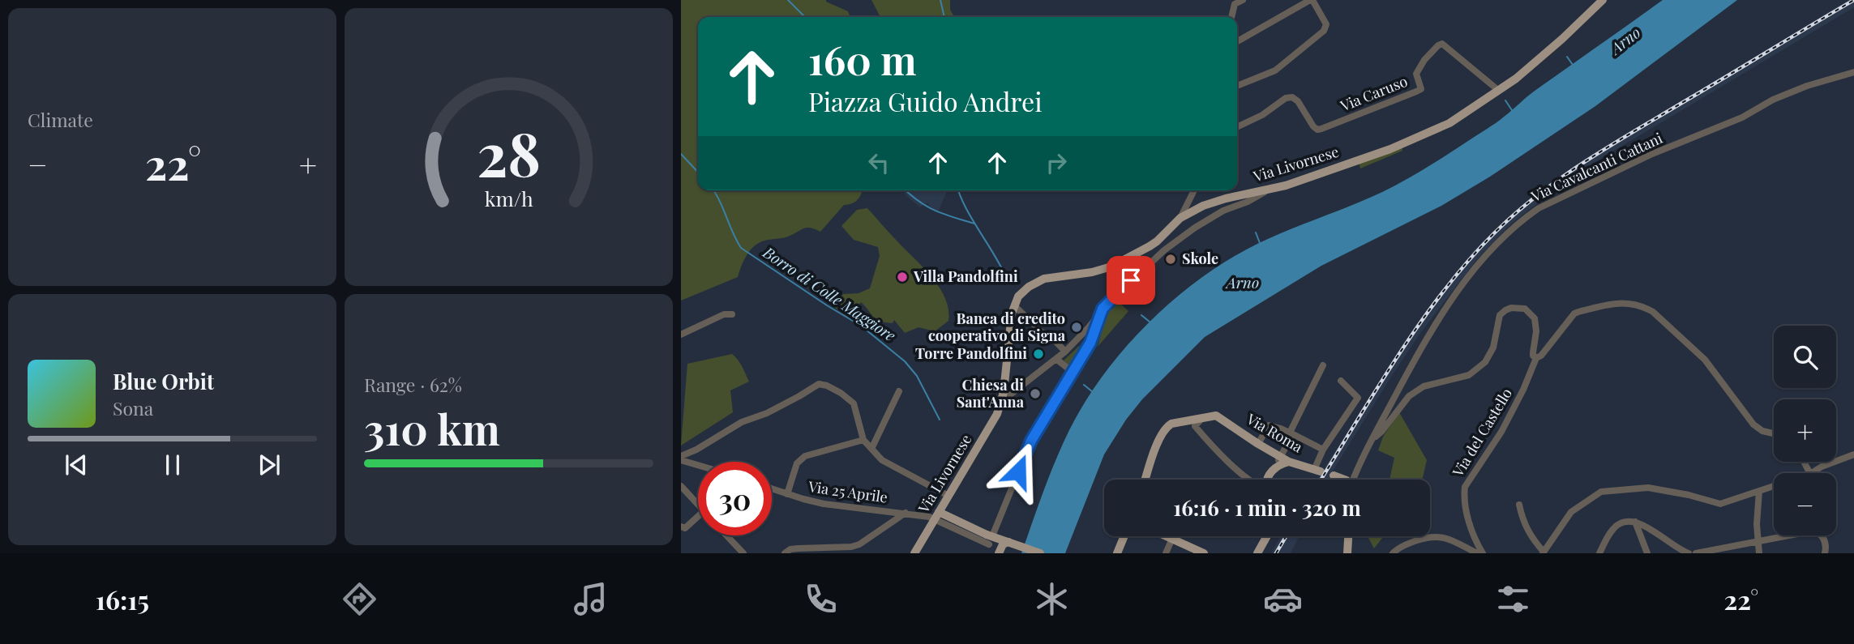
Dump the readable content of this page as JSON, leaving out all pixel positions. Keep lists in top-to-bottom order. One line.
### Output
{"streets":{"main road":["Via Livornese","Via Roma"],"street":["Via Caruso","Via Cavalcanti Cattani","Via del Castello","Via 25 Aprile"]},"crossings":[["Via Caruso","Via Livornese"],["Via Livornese","Via 25 Aprile"],["Via Cavalcanti Cattani","Via del Castello"]],"water":["Arno","Borro di Colle Maggiore"],"places":["Skole","Villa Pandolfini","Banca di credito cooperativo di Signa","Torre Pandolfini","Chiesa di Sant'Anna"],"page":{"tile":["Climate",["Range · 62%","310 km"]],"turn":["160 m","Piazza Guido Andrei"],"heat":["−","22°","+"],"map_buttons":["+","−"],"song":["Blue Orbit","Sona"],"limit":"30","trip":"16:16 · 1 min · 320 m","tabs":["16:15","22°"],"gauge":["28","km/h"]}}
